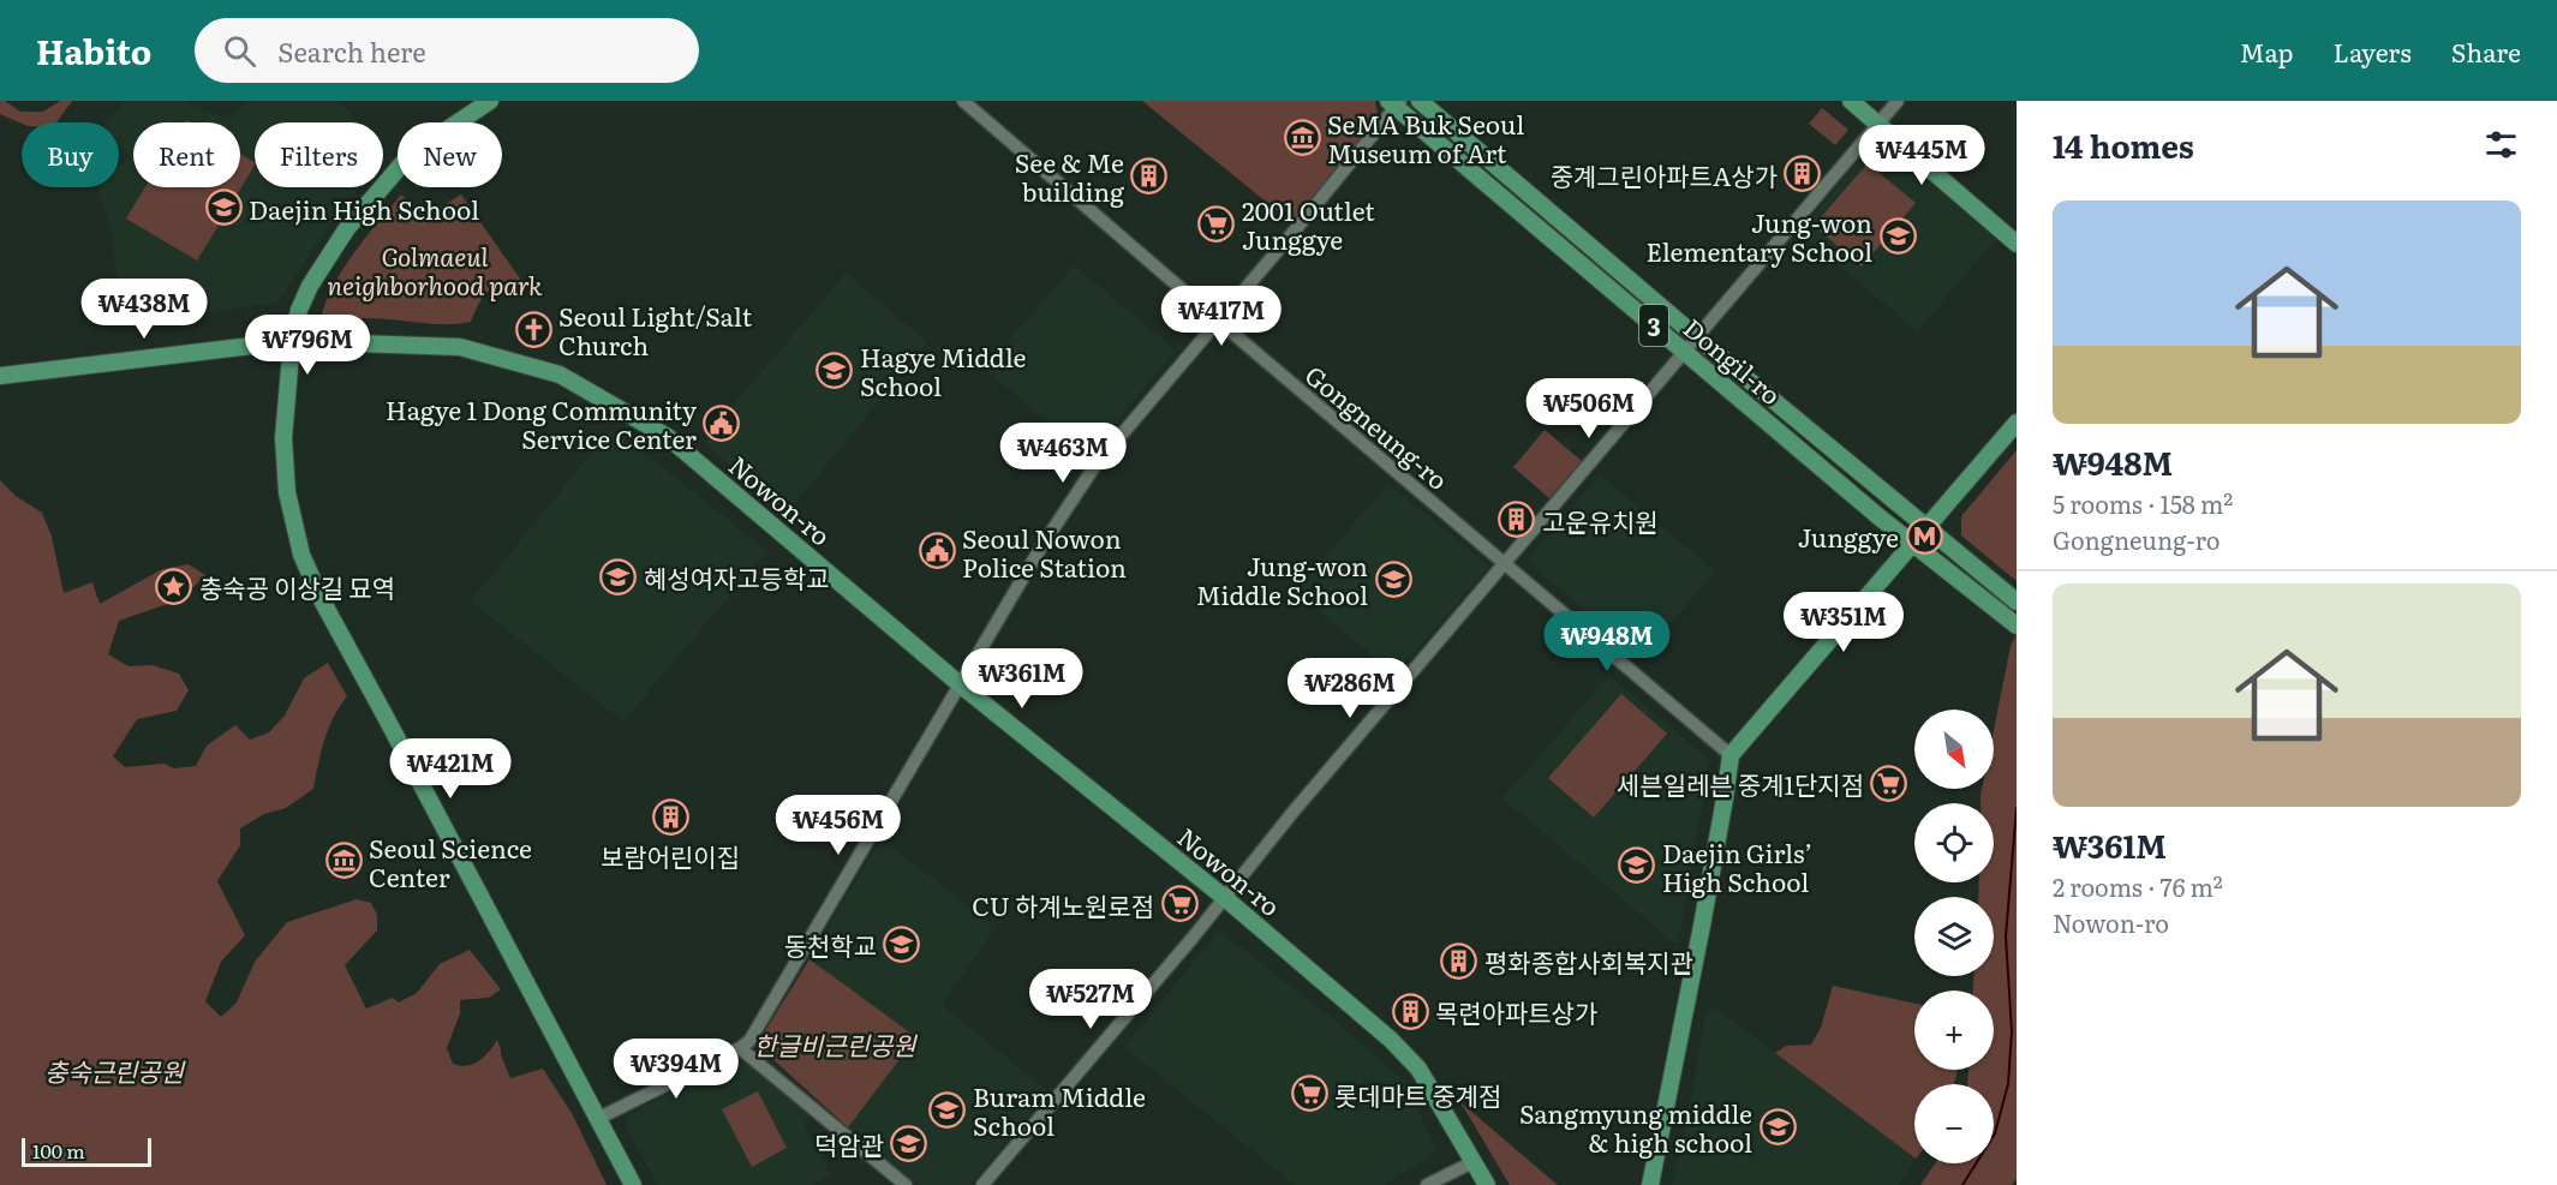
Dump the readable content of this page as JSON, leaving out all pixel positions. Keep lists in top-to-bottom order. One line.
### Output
{"streets":{"main road":["3","Dongil-ro","Nowon-ro"],"street":["Gongneung-ro"]},"parks":["Golmaeul neighborhood park","한글비근린공원","충숙근린공원"],"places":{"museum":["SeMA Buk Seoul Museum of Art","Seoul Science Center"],"building":["중계그린아파트A상가","See & Me building","고운유치원","보람어린이집","평화종합사회복지관","목련아파트상가"],"school or university":["Daejin High School","Jung-won Elementary School","Hagye Middle School","혜성여자고등학교","Jung-won Middle School","Daejin Girls’ High School","동천학교","Buram Middle School","Sangmyung middle & high school","덕암관"],"supermarket":["2001 Outlet Junggye","세븐일레븐 중계1단지점","CU 하계노원로점","롯데마트 중계점"],"church":["Seoul Light/Salt Church"],"public building":["Hagye 1 Dong Community Service Center","Seoul Nowon Police Station"],"metro station":["Junggye"],"place":["충숙공 이상길 묘역"]},"scale_bar":"100 m","north":"bottom right","page":{"header":"Habito","search":"Search here","nav":["Map","Layers","Share"],"heading":"14 homes","chip":["Buy","Rent","Filters","New"],"price":["₩445M","₩438M","₩417M","₩796M","₩506M","₩463M","₩351M","₩948M","₩361M","₩286M","₩421M","₩456M","₩527M","₩394M"],"list":[{"name":"₩948M","note":"5 rooms · 158 m² · Gongneung-ro"},{"name":"₩361M","note":"2 rooms · 76 m² · Nowon-ro"}],"map_buttons":["+","−"],"scale":"100 m"}}
